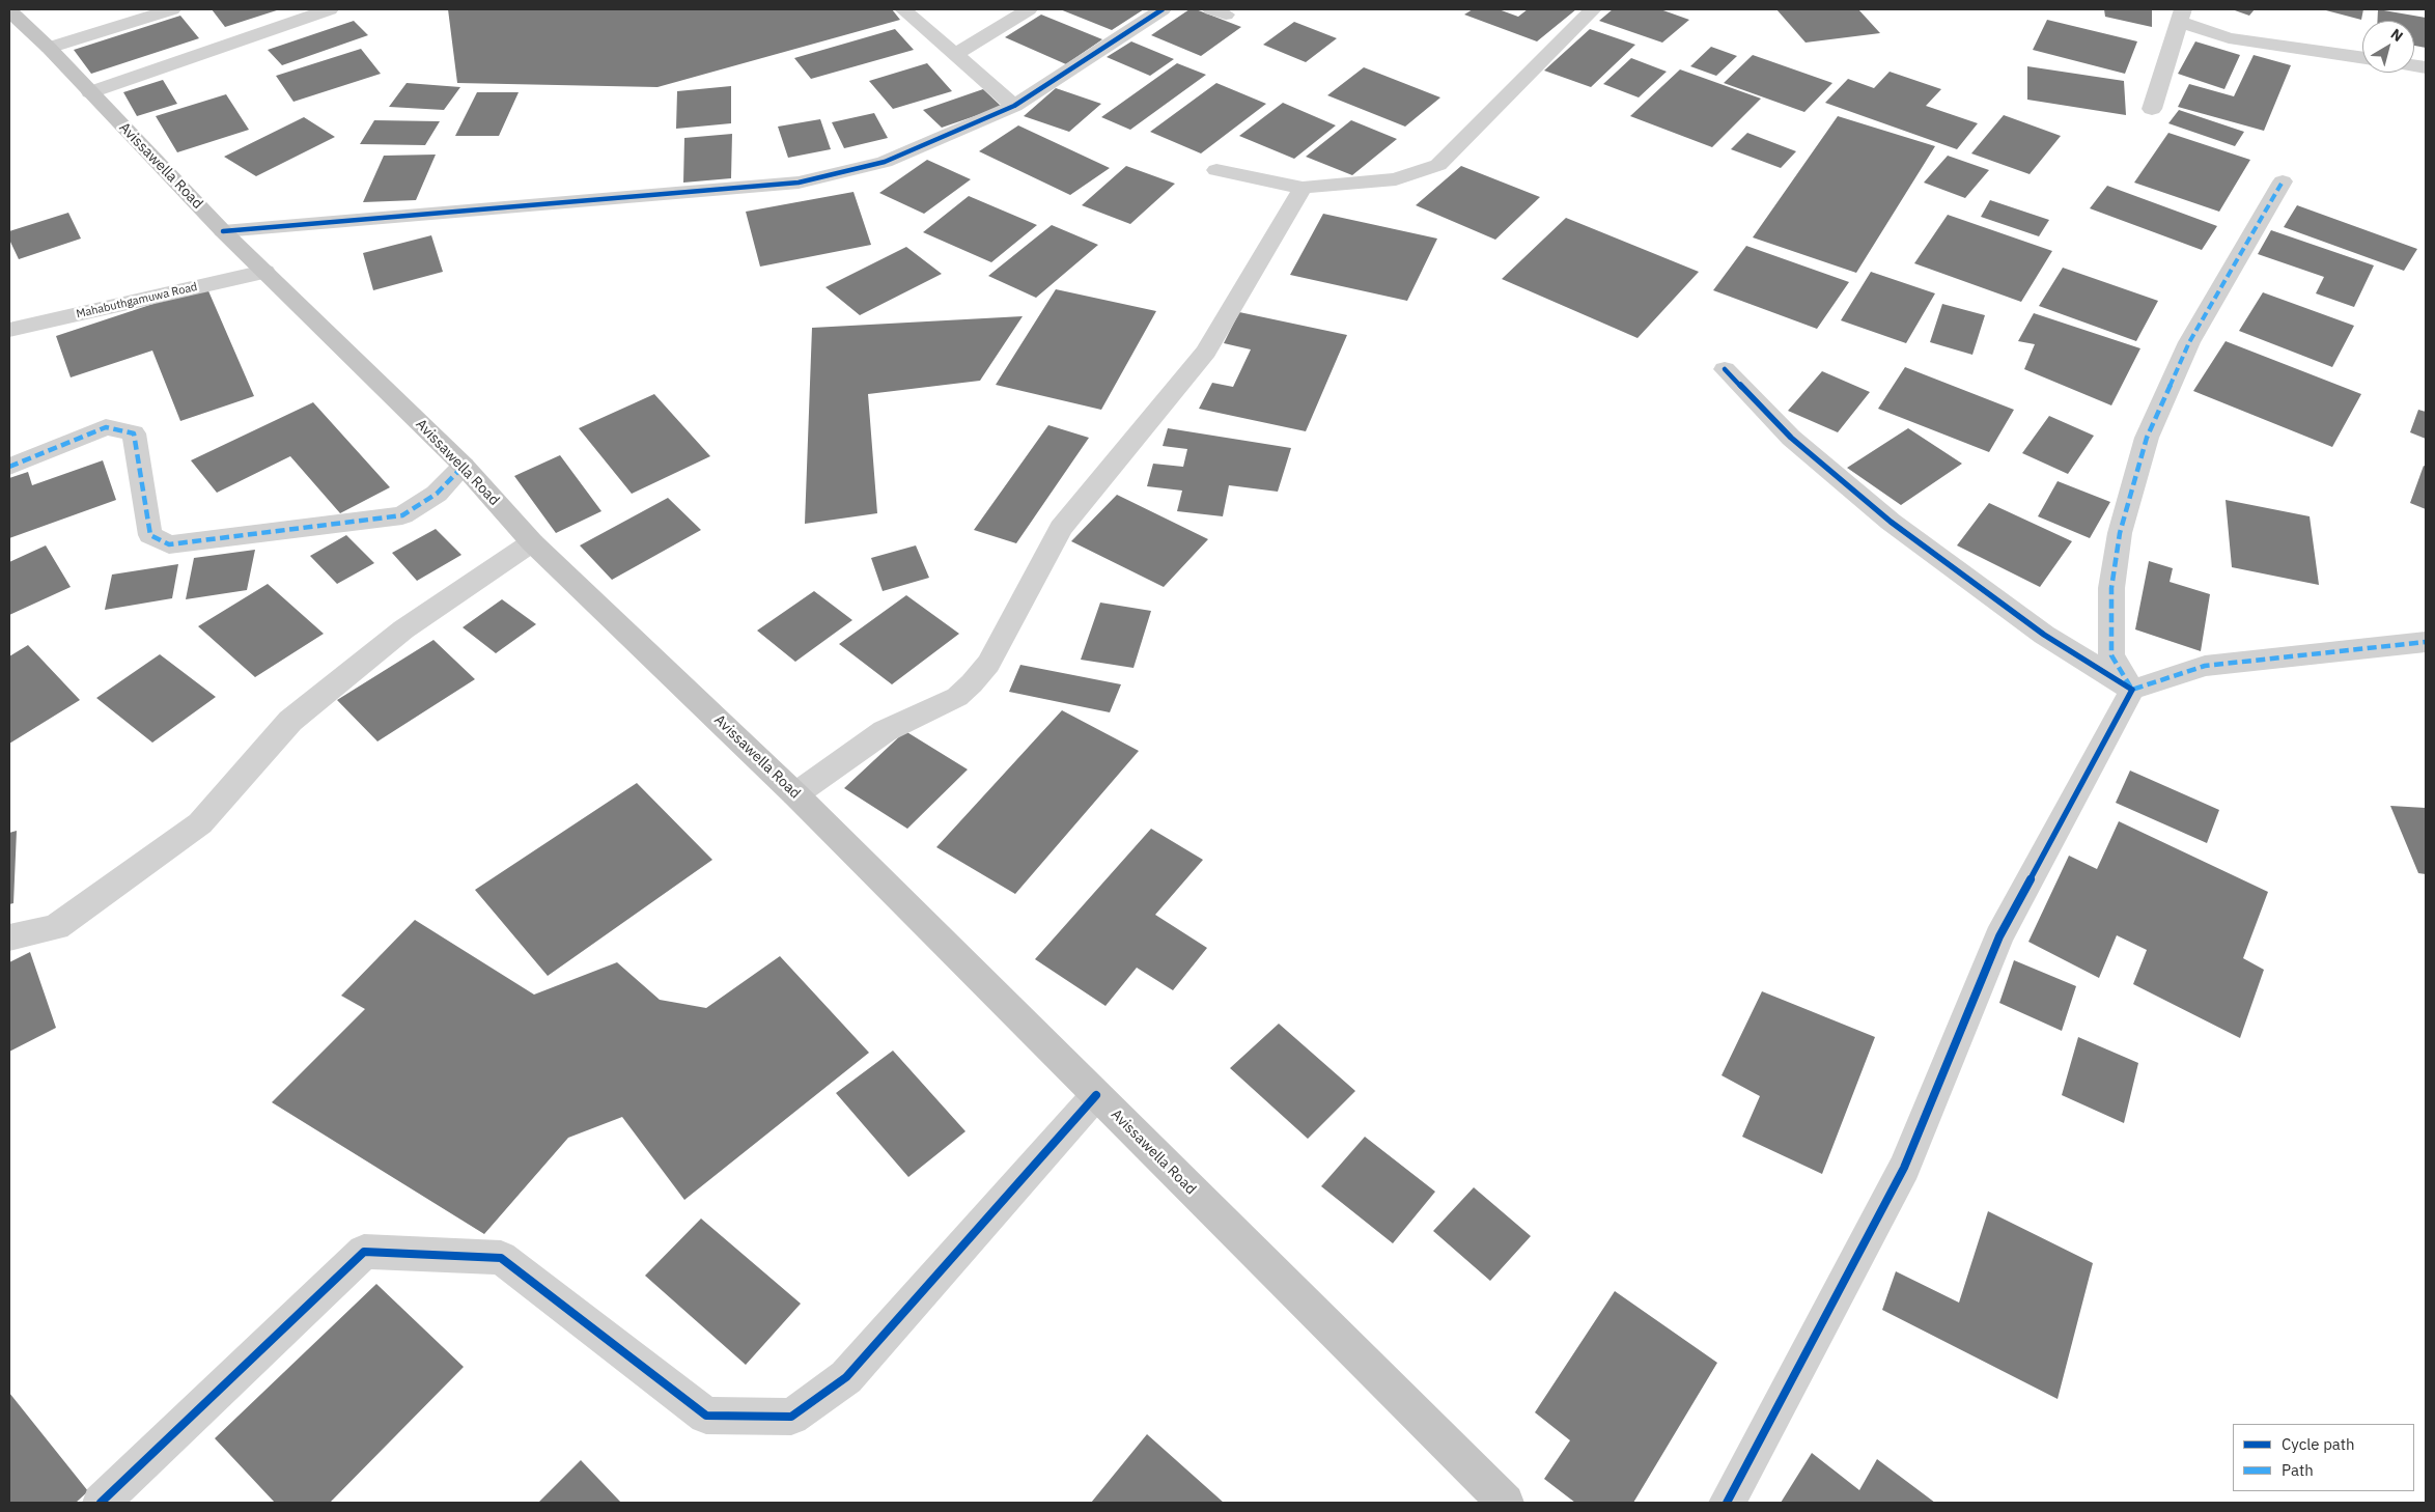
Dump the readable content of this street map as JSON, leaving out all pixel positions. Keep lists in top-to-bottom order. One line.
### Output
{"streets":{"main road":["Avissawella Road"],"street":["Mahabuthgamuwa Road"]},"crossings":[["Avissawella Road","Mahabuthgamuwa Road"]],"legend":["Cycle path","Path"],"north":"top right"}
